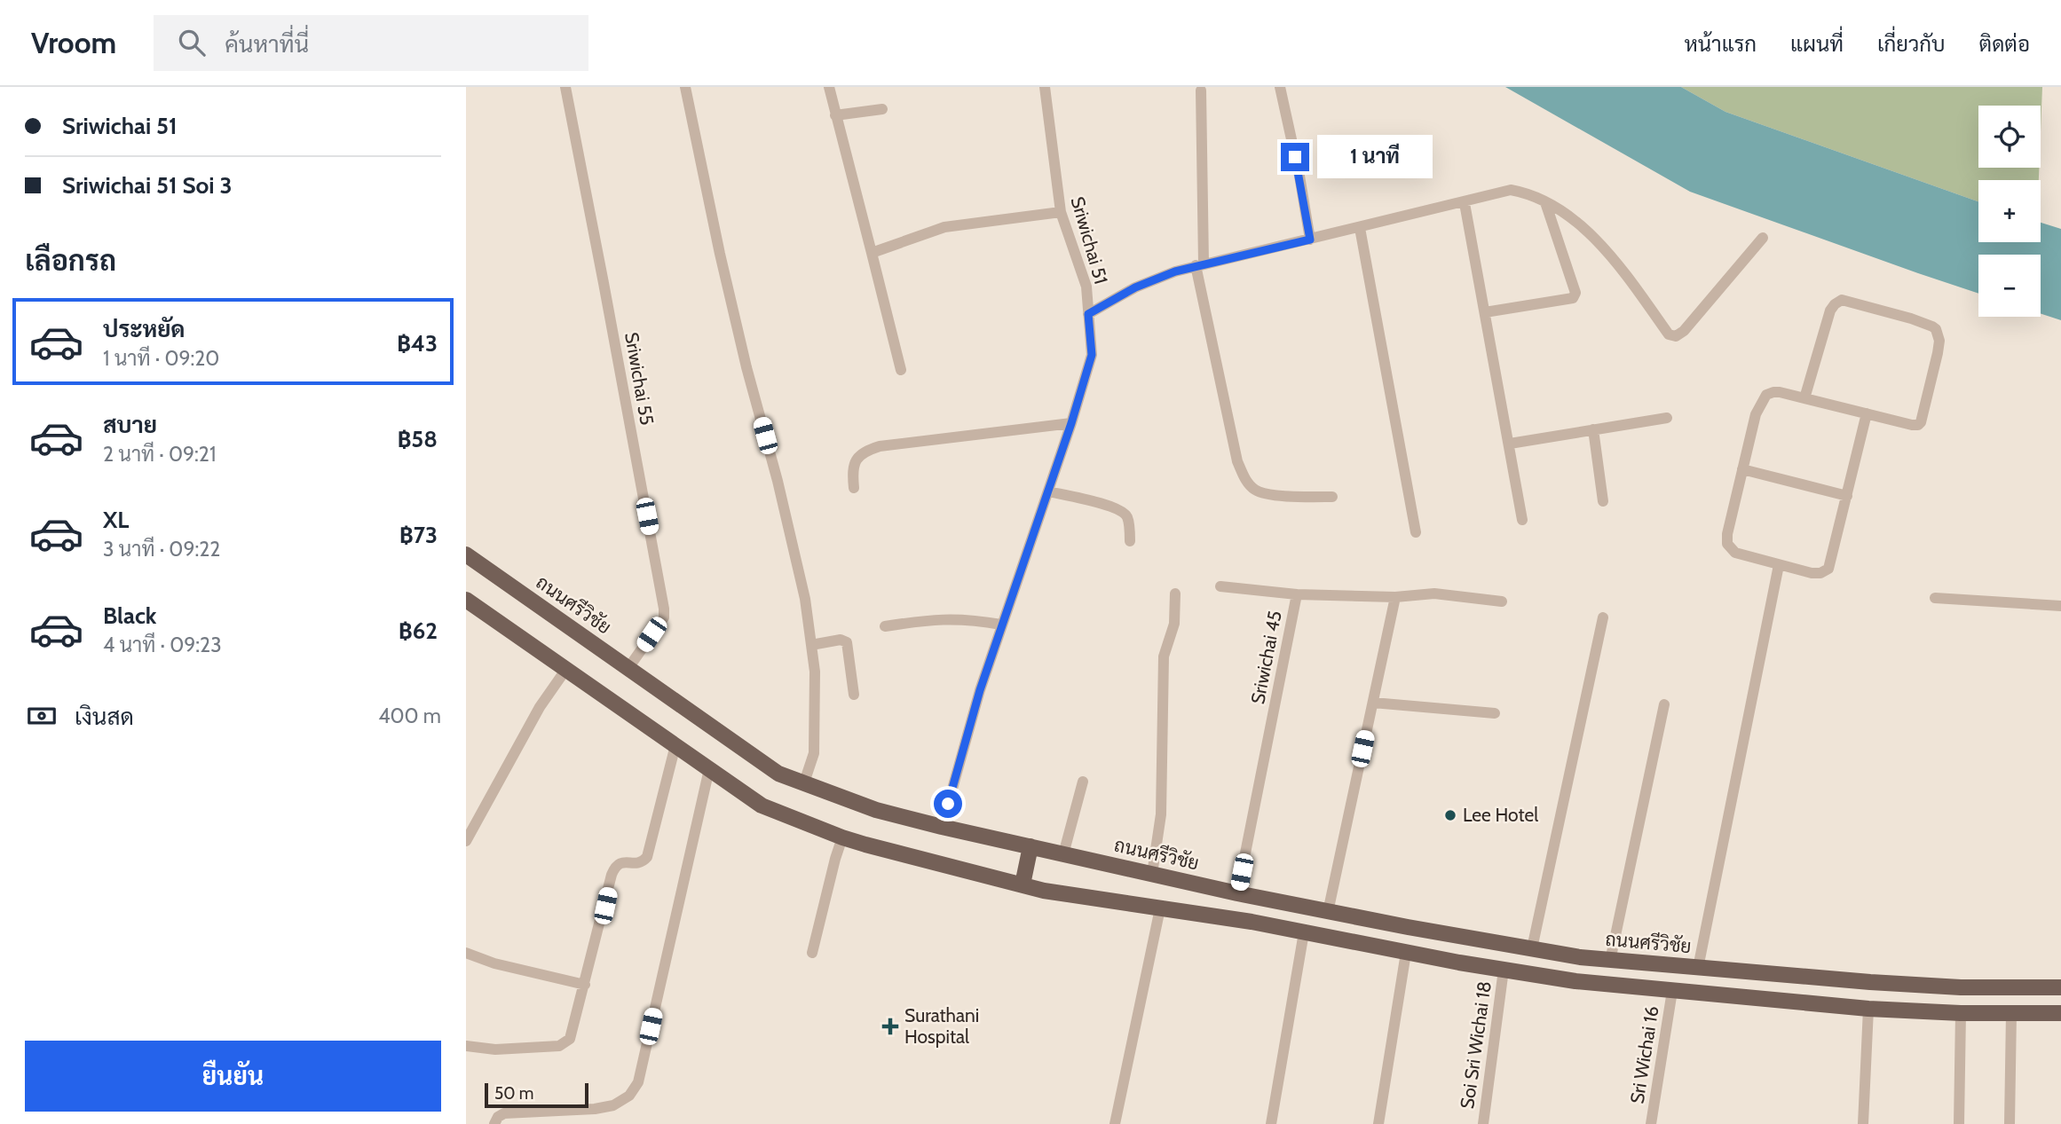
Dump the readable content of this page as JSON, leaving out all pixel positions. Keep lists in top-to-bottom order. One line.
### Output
{"streets":{"main road":["ถนนศรีวิชัย"],"street":["Sriwichai 51","Sriwichai 55","Sriwichai 45","Soi Sri Wichai 18","Sri Wichai 16"]},"crossings":[["Sriwichai 51","ถนนศรีวิชัย"],["Sriwichai 55","ถนนศรีวิชัย"],["ถนนศรีวิชัย","Sriwichai 45"]],"places":{"other":["Lee Hotel"],"health":["Surathani Hospital"]},"scale_bar":"50 m","page":{"header":"Vroom","search":"ค้นหาที่นี่","nav":["หน้าแรก","แผนที่","เกี่ยวกับ","ติดต่อ"],"banner":["Sriwichai 51","Sriwichai 51 Soi 3"],"map_buttons":["+","−"],"bubble":"1 นาที","heading":"เลือกรถ","list":[{"name":"ประหยัด","note":"1 นาที · 09:20","value":"฿43"},{"name":"สบาย","note":"2 นาที · 09:21","value":"฿58"},{"name":"XL","note":"3 นาที · 09:22","value":"฿73"},{"name":"Black","note":"4 นาที · 09:23","value":"฿62"}],"pay":["เงินสด","400 m"],"buttons":"ยืนยัน","scale":"50 m"}}
